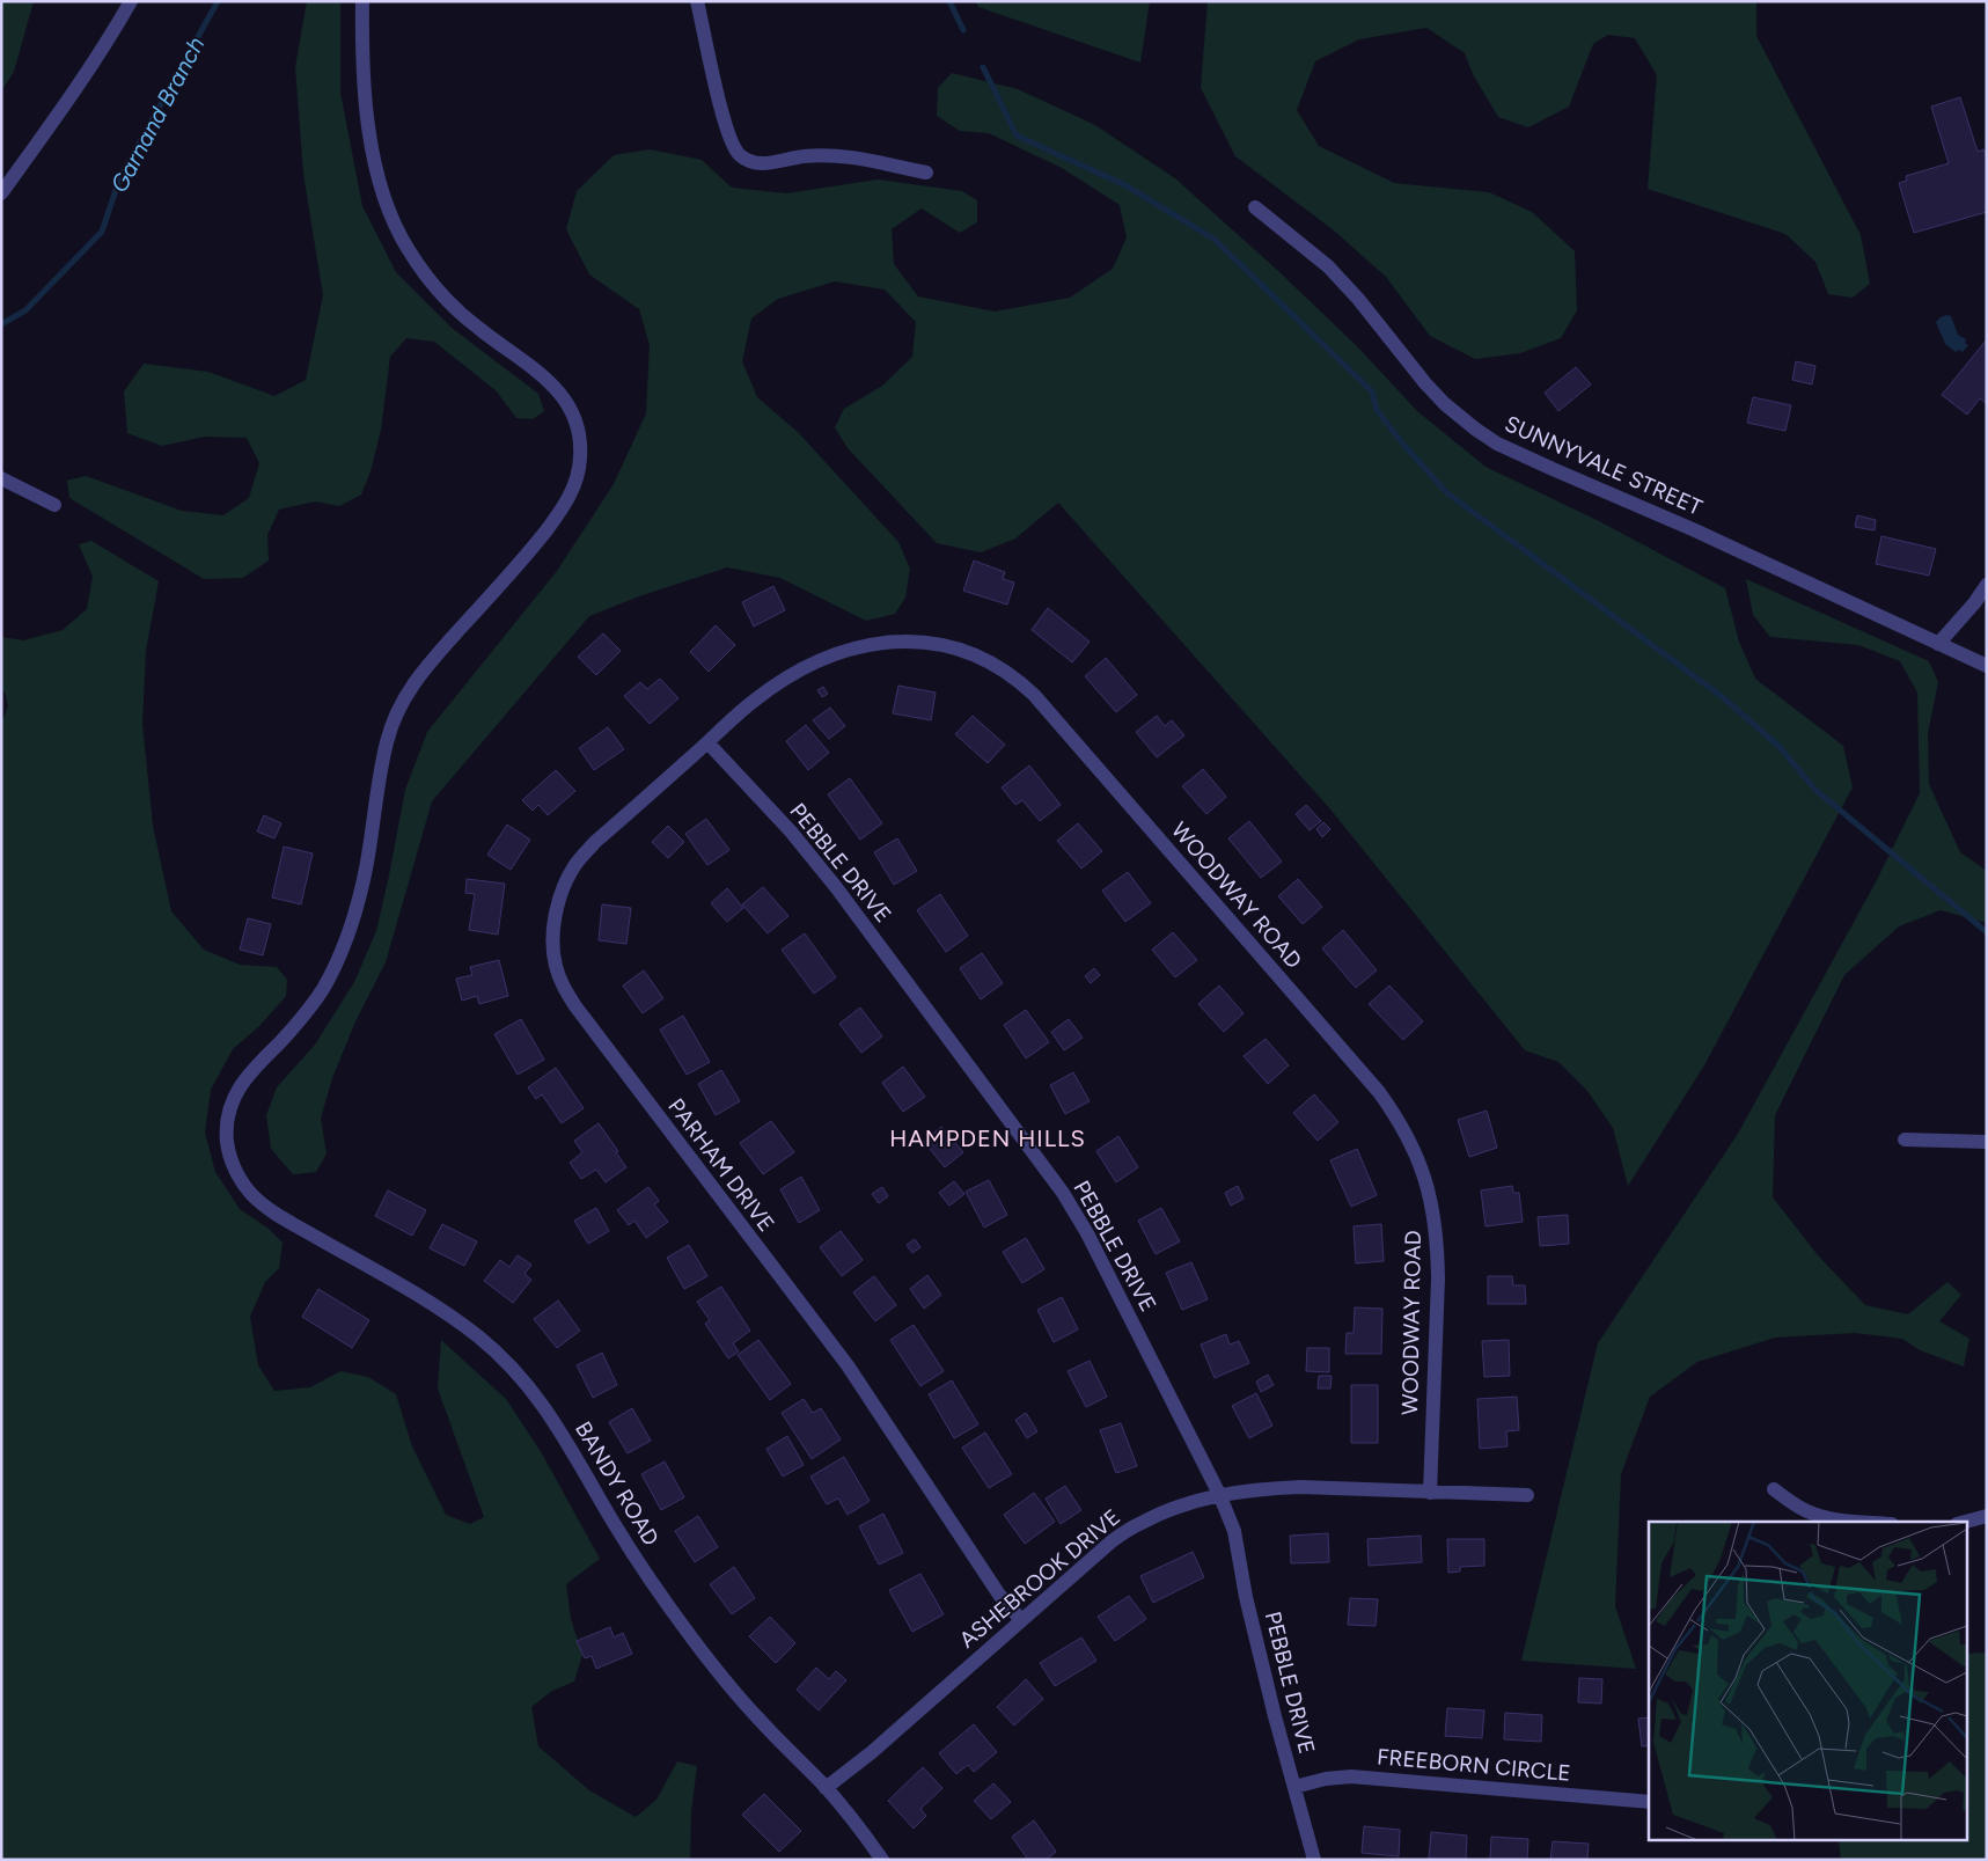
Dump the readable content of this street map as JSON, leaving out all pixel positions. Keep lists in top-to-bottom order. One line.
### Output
{"streets":{"street":["SUNNYVALE STREET","PEBBLE DRIVE","WOODWAY ROAD","PARHAM DRIVE","BANDY ROAD","ASHEBROOK DRIVE","FREEBORN CIRCLE"]},"crossings":[["PEBBLE DRIVE","WOODWAY ROAD"],["PEBBLE DRIVE","PARHAM DRIVE"],["PEBBLE DRIVE","ASHEBROOK DRIVE"],["PEBBLE DRIVE","FREEBORN CIRCLE"],["WOODWAY ROAD","PARHAM DRIVE"],["WOODWAY ROAD","ASHEBROOK DRIVE"],["PARHAM DRIVE","ASHEBROOK DRIVE"],["BANDY ROAD","ASHEBROOK DRIVE"]],"districts":["HAMPDEN HILLS"],"water":["Garnand Branch"]}
